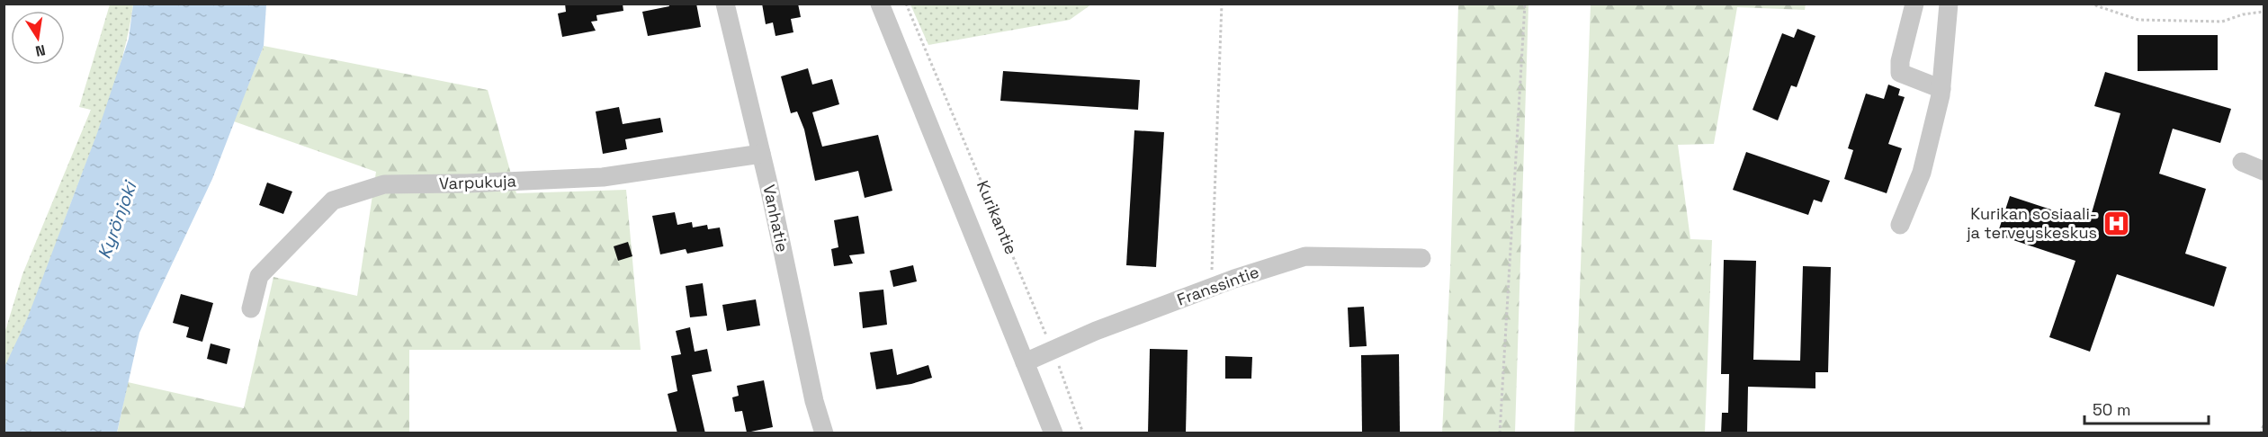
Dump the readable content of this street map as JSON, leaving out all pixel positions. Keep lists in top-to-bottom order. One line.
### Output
{"streets":{"street":["Varpukuja","Kurikantie","Vanhatie","Franssintie"]},"crossings":[["Varpukuja","Vanhatie"],["Kurikantie","Franssintie"]],"water":["Kyrönjoki"],"places":{"hospital":["Kurikan sosiaali- ja terveyskeskus"]},"scale_bar":"50 m","north":"bottom"}
